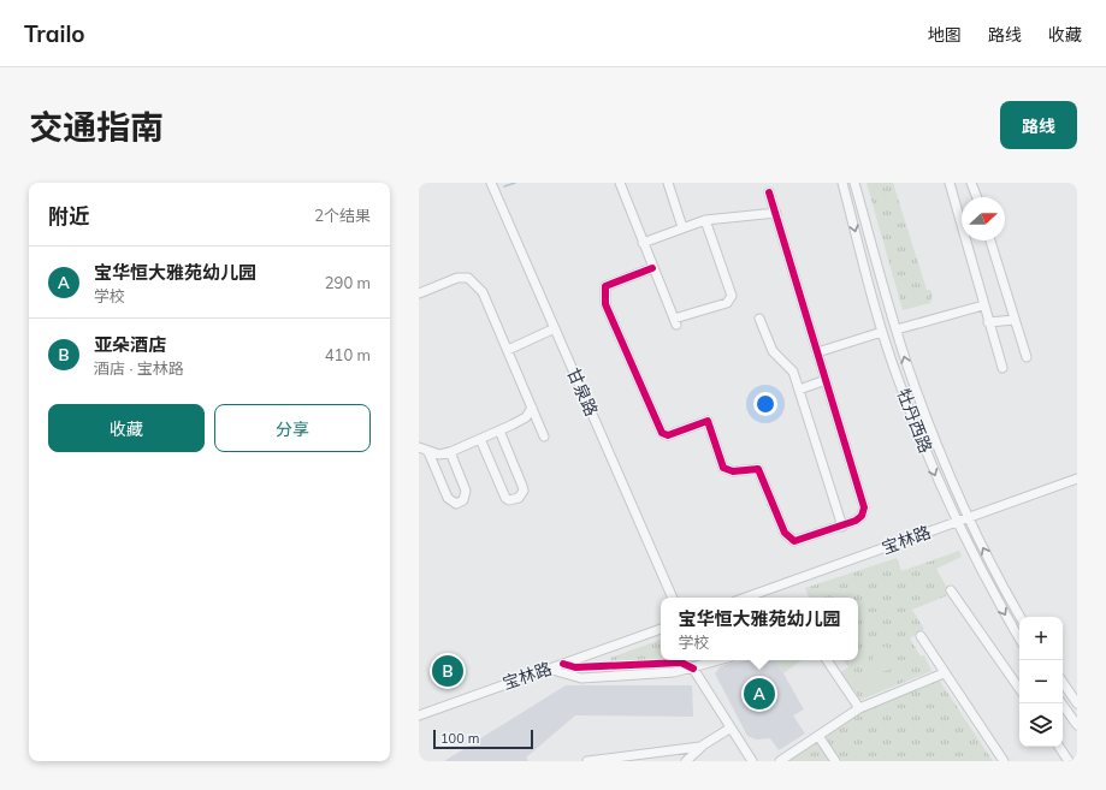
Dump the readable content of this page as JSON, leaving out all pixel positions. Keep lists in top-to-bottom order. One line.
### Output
{"streets":{"street":["甘泉路","牡丹西路","宝林路"]},"crossings":[["牡丹西路","宝林路"]],"scale_bar":"100 m","north":"right","page":{"header":"Trailo","nav":["地图","路线","收藏"],"title":"交通指南","buttons":["路线",["收藏","分享"]],"heading":["附近","2个结果"],"list":[{"mark":"A","name":"宝华恒大雅苑幼儿园","note":"学校","value":"290 m"},{"mark":"B","name":"亚朵酒店","note":"酒店 · 宝林路","value":"410 m"}],"popup":["宝华恒大雅苑幼儿园","学校"],"map_buttons":["+","−"],"pins":["B","A"],"scale":"100 m"}}
